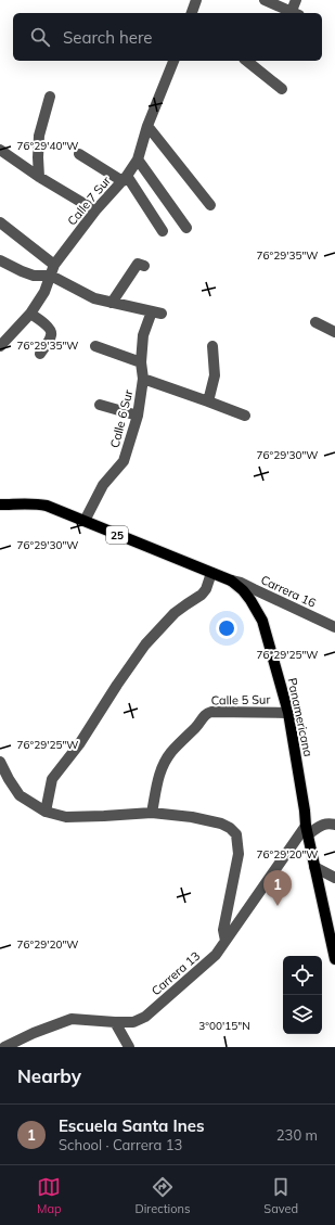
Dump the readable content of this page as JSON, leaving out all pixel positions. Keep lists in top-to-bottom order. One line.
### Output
{"streets":{"main road":["25","Panamericana"],"street":["Calle 7 Sur","Calle 6 Sur","Carrera 16","Calle 5 Sur","Carrera 13"]},"crossings":[["Calle 6 Sur","Panamericana"],["Carrera 16","Panamericana"],["Calle 5 Sur","Panamericana"],["Panamericana","Carrera 13"]],"page":{"search":"Search here","pins":"1","heading":"Nearby","list":[{"mark":"1","name":"Escuela Santa Ines","note":"School · Carrera 13","value":"230 m"}],"nav":["Map","Directions","Saved"]},"coordinates":["76°29'40\"W","76°29'35\"W","76°29'30\"W","76°29'25\"W","76°29'20\"W","3°00'15\"N"]}
